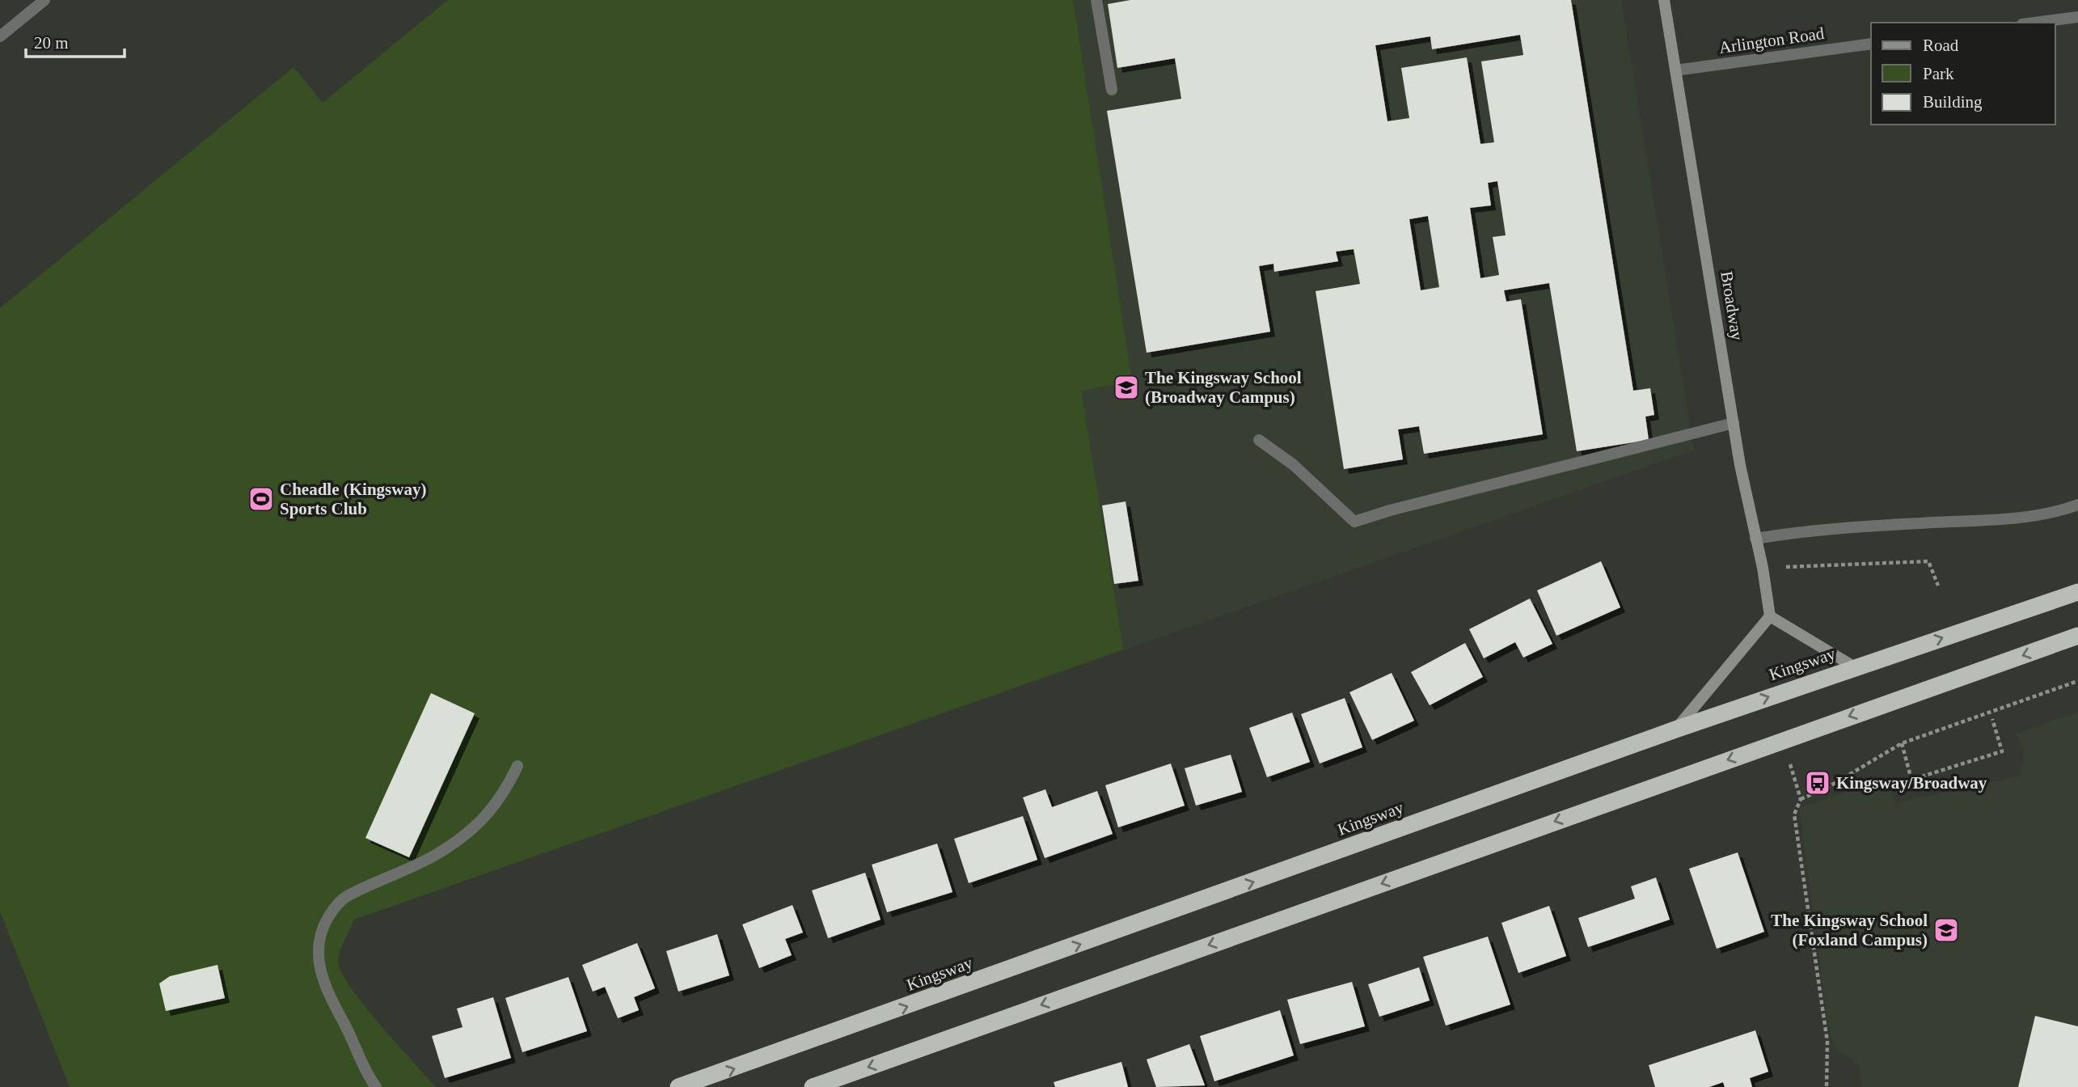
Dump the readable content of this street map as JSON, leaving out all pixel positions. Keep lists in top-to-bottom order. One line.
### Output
{"streets":{"highway":["Kingsway"],"street":["Arlington Road","Broadway"]},"crossings":[["Arlington Road","Broadway"]],"places":{"school or university":["The Kingsway School (Broadway Campus)","The Kingsway School (Foxland Campus)"],"sports":["Cheadle (Kingsway) Sports Club"],"bus stop":["Kingsway/Broadway"]},"legend":["Road","Park","Building"],"scale_bar":"20 m"}
